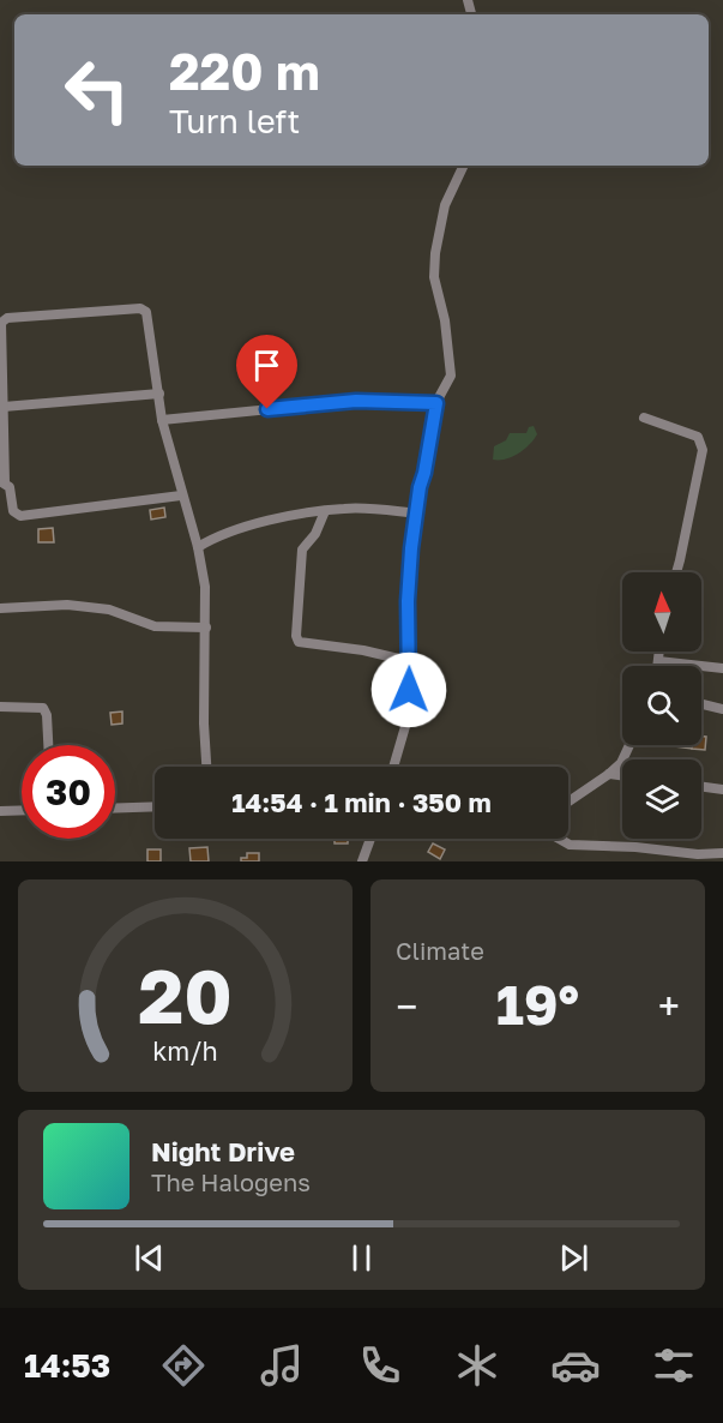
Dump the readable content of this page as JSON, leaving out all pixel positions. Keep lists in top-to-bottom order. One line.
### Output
{"north":"top","page":{"turn":["220 m","Turn left"],"limit":"30","trip":"14:54 · 1 min · 350 m","tile":"Climate","heat":["−","19°","+"],"song":["Night Drive","The Halogens"],"tabs":"14:53","gauge":["20","km/h"]}}
